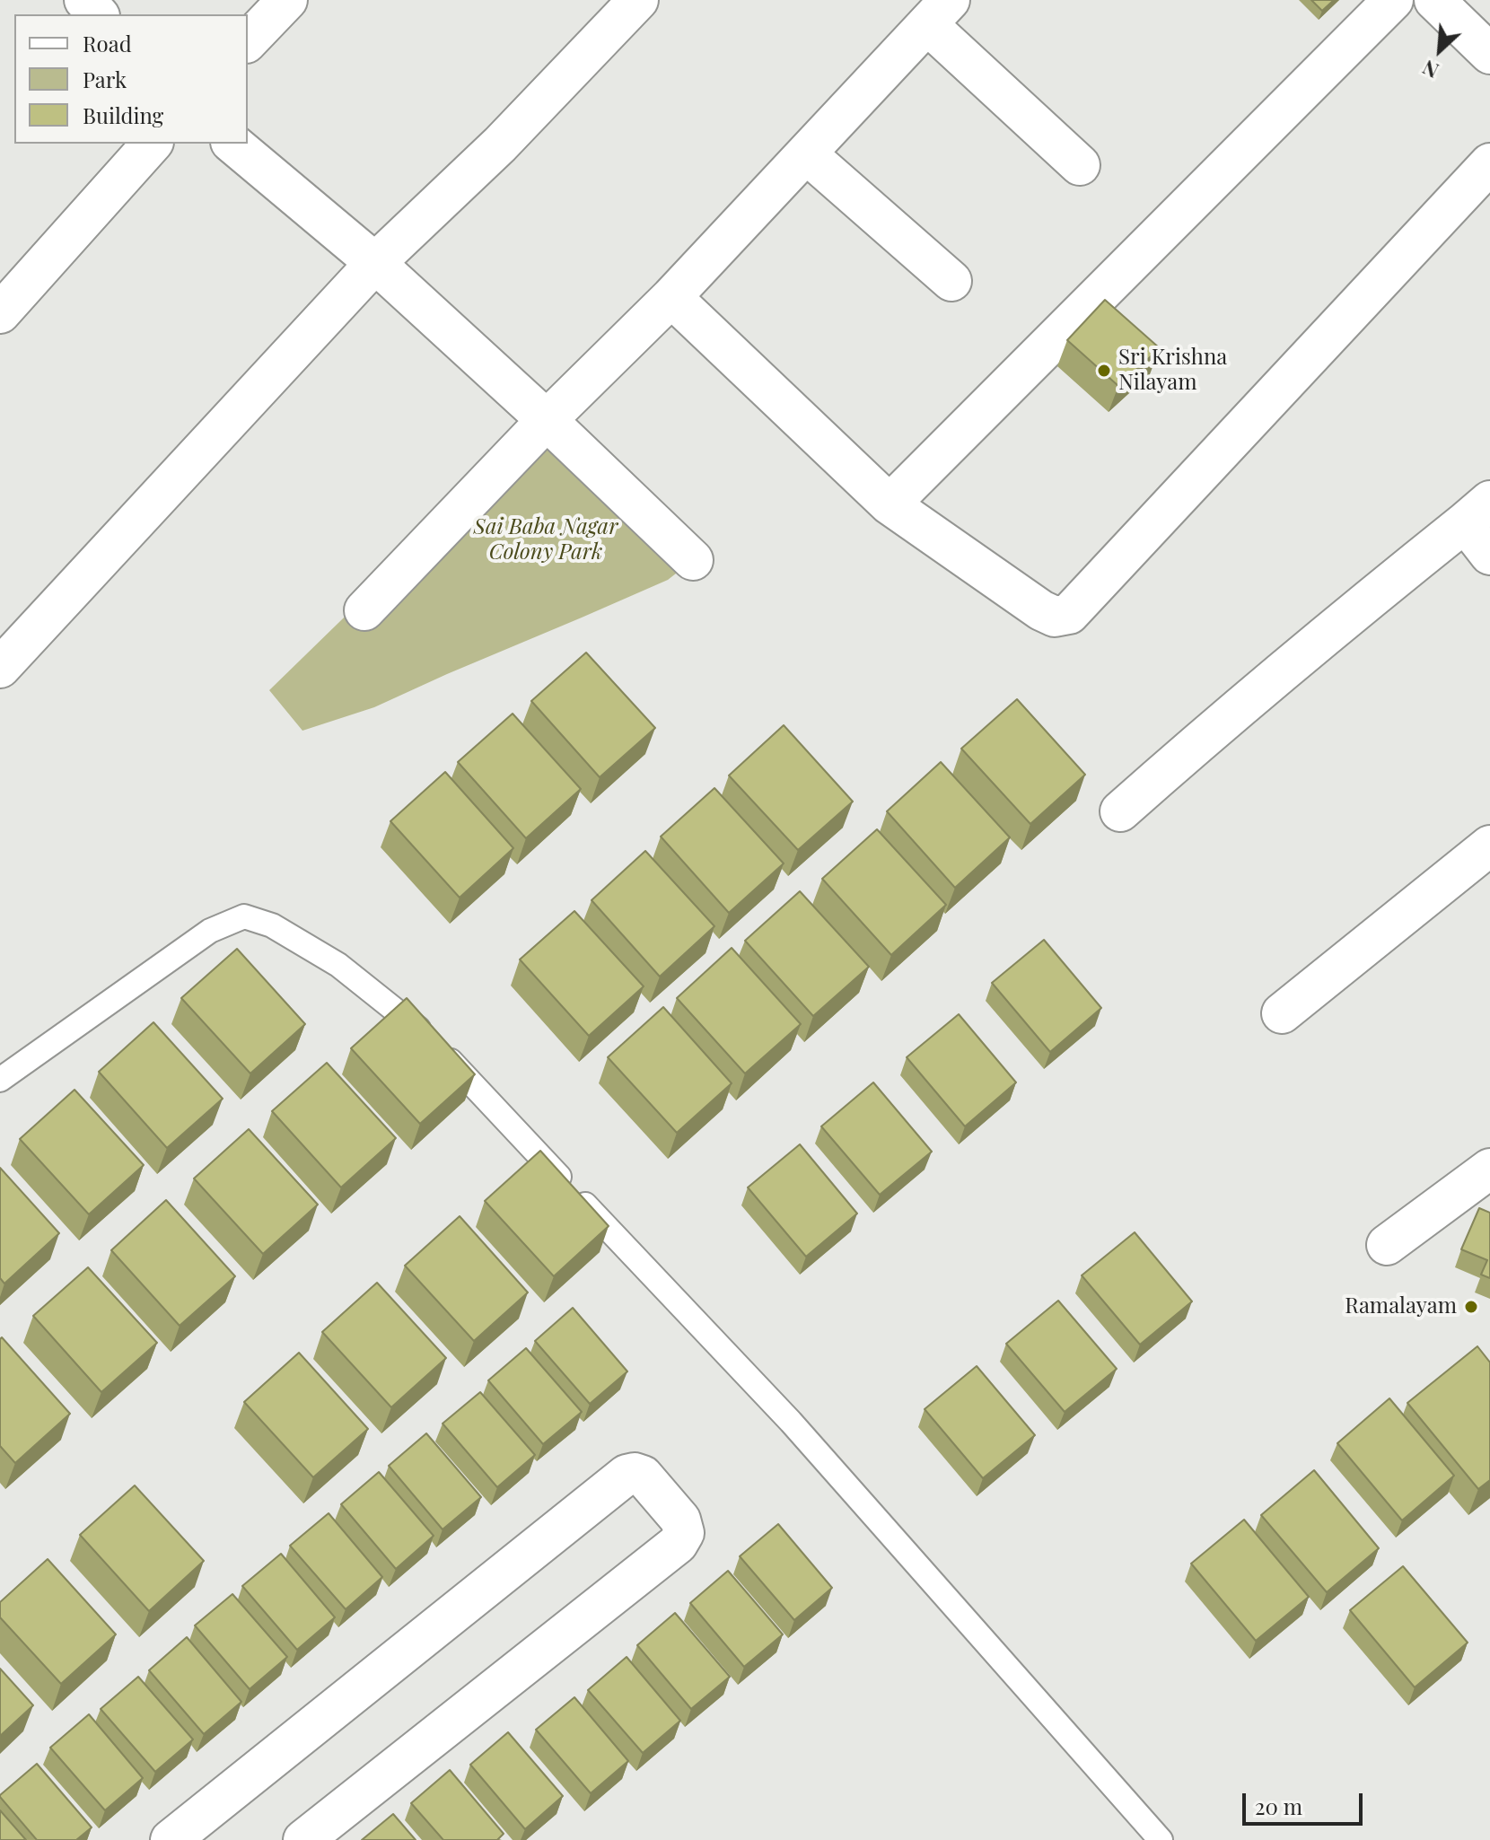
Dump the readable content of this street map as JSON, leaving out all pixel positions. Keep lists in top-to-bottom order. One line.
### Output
{"parks":["Sai Baba Nagar Colony Park"],"places":["Sri Krishna Nilayam","Ramalayam"],"legend":["Road","Park","Building"],"scale_bar":"20 m","north":"bottom left"}
